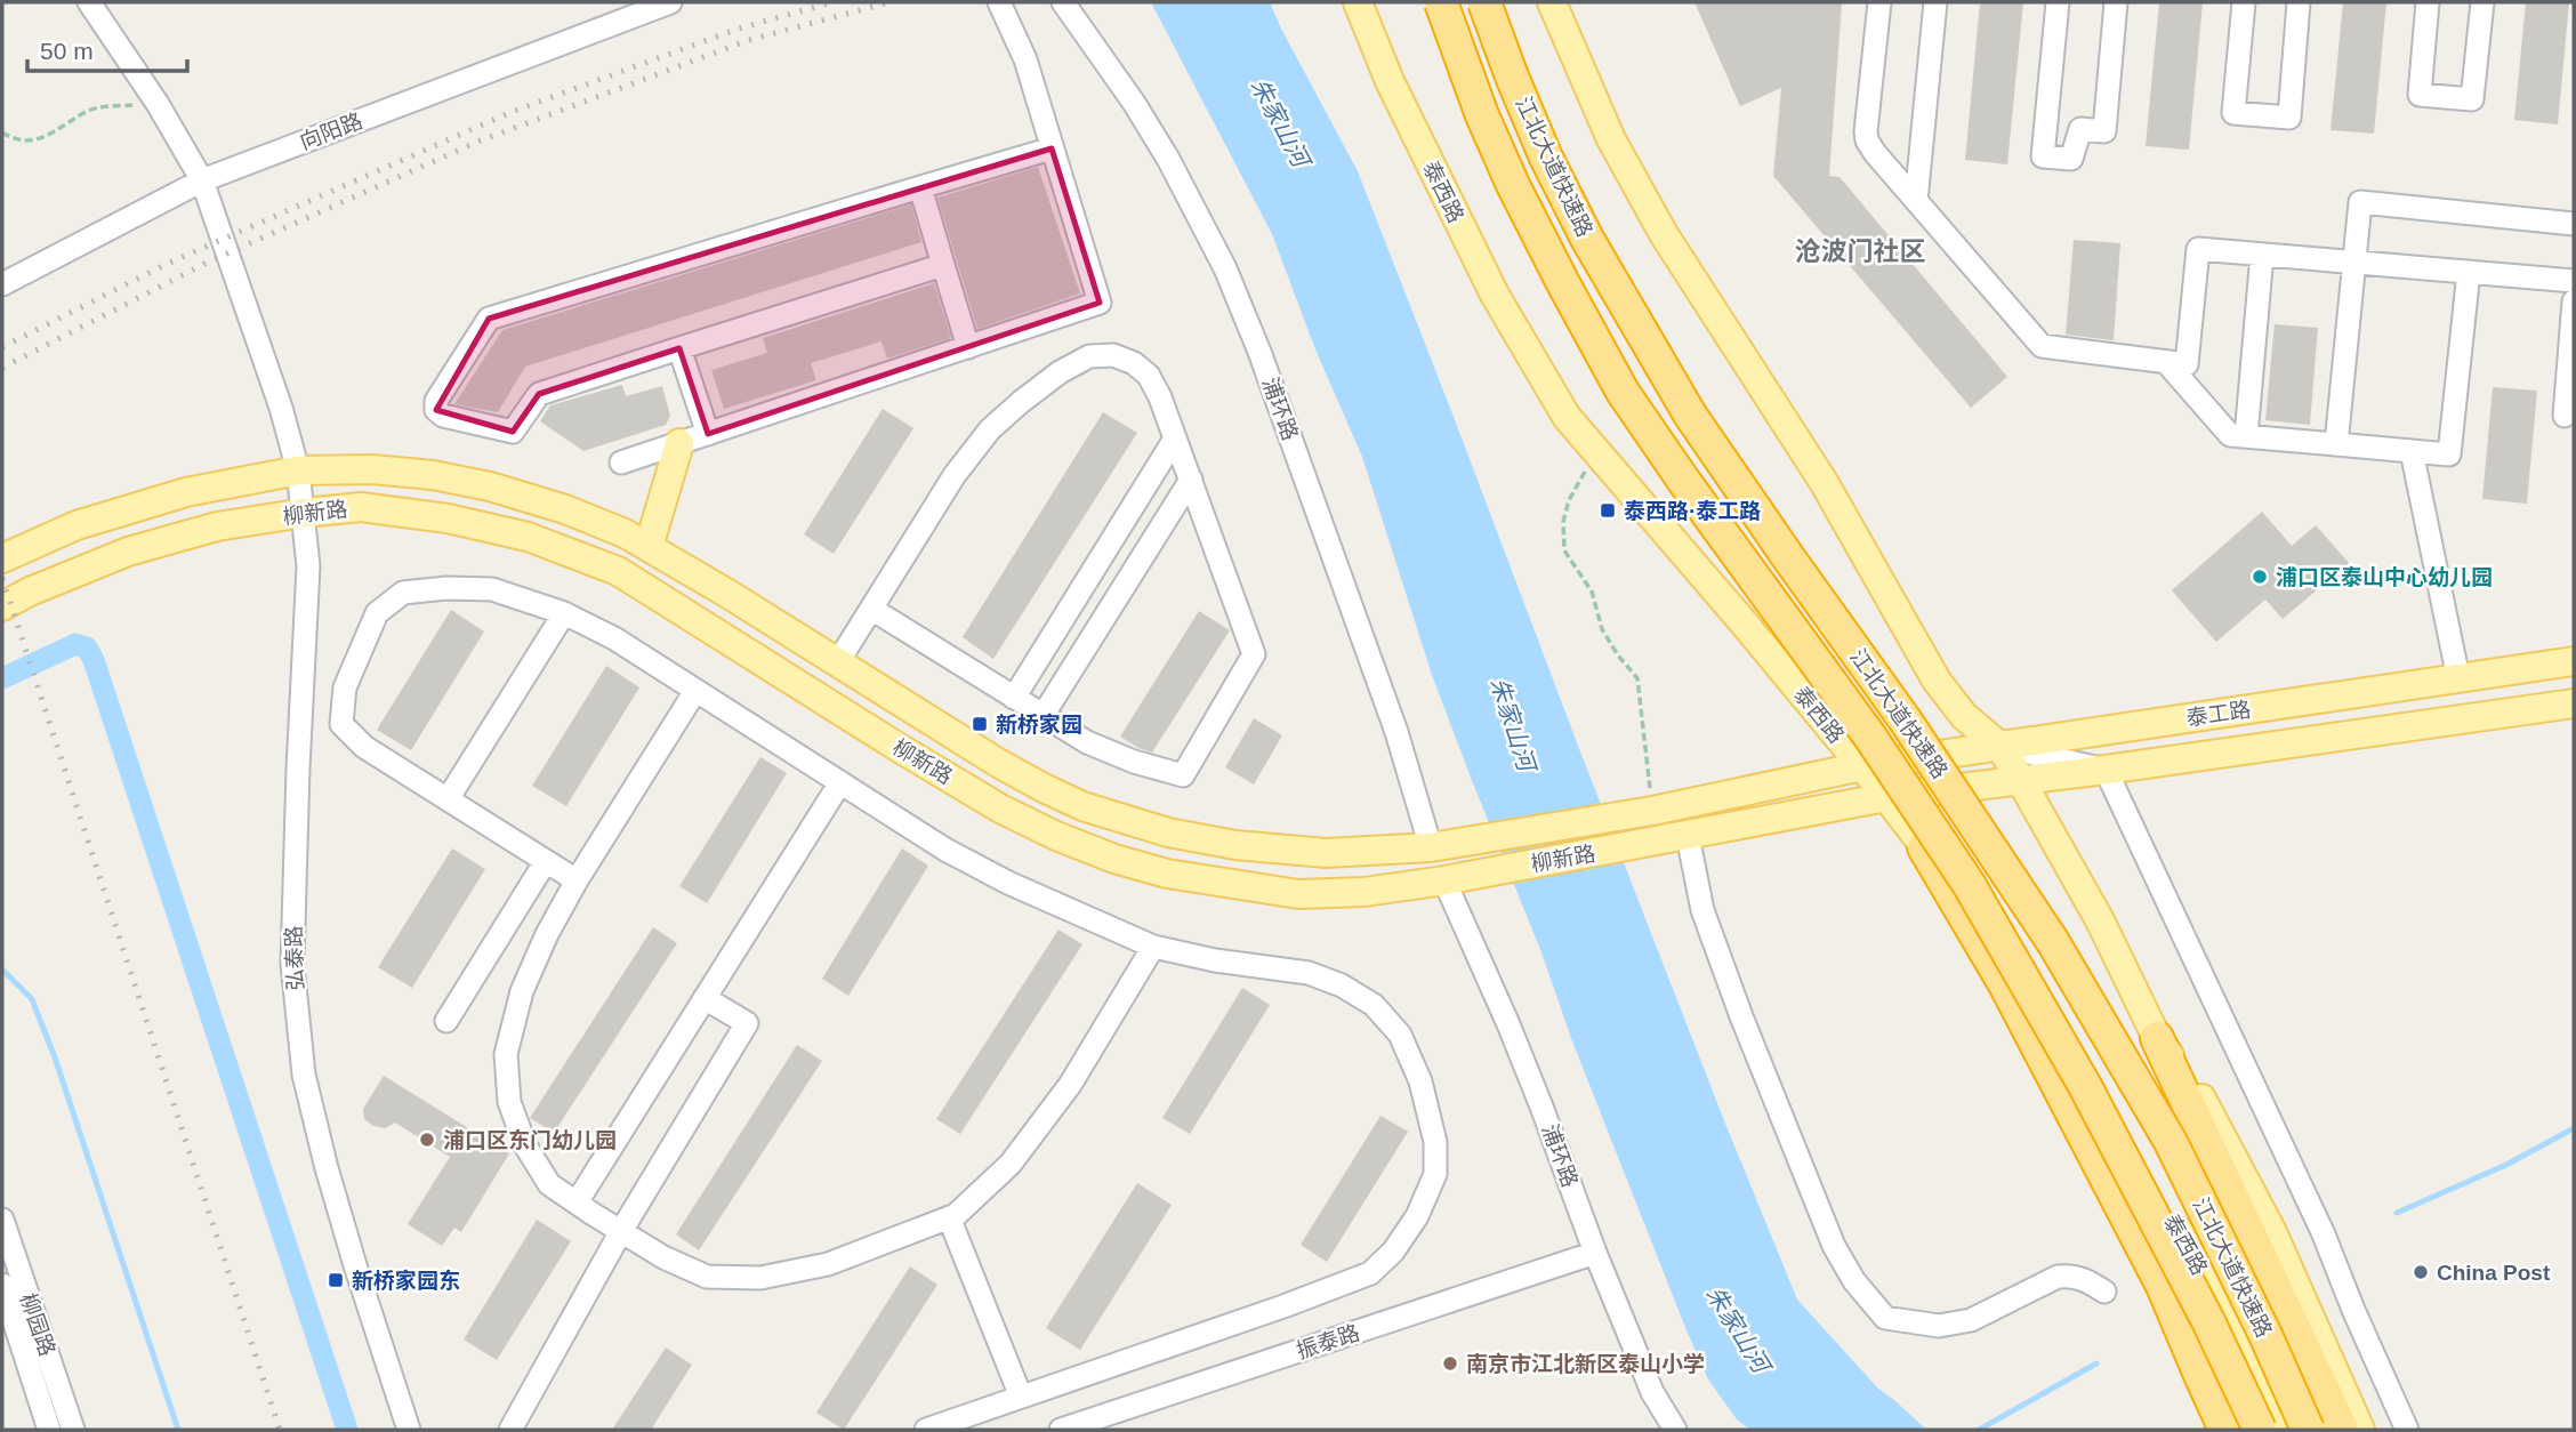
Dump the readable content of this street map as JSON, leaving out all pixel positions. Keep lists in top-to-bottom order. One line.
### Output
{"streets":{"highway":["江北大道快速路"],"main road":["泰西路","柳新路","泰工路"],"street":["向阳路","浦环路","弘泰路","柳园路","振泰路"]},"crossings":[["向阳路","弘泰路"],["泰西路","柳新路"],["泰西路","泰工路"],["浦环路","柳新路"],["浦环路","振泰路"],["柳新路","泰工路"],["柳新路","弘泰路"]],"districts":["沧波门社区"],"water":["朱家山河"],"places":{"transit":["泰西路·泰工路","新桥家园","新桥家园东"],"other":["浦口区泰山中心幼儿园","浦口区东门幼儿园","China Post","南京市江北新区泰山小学"]},"scale_bar":"50 m"}
